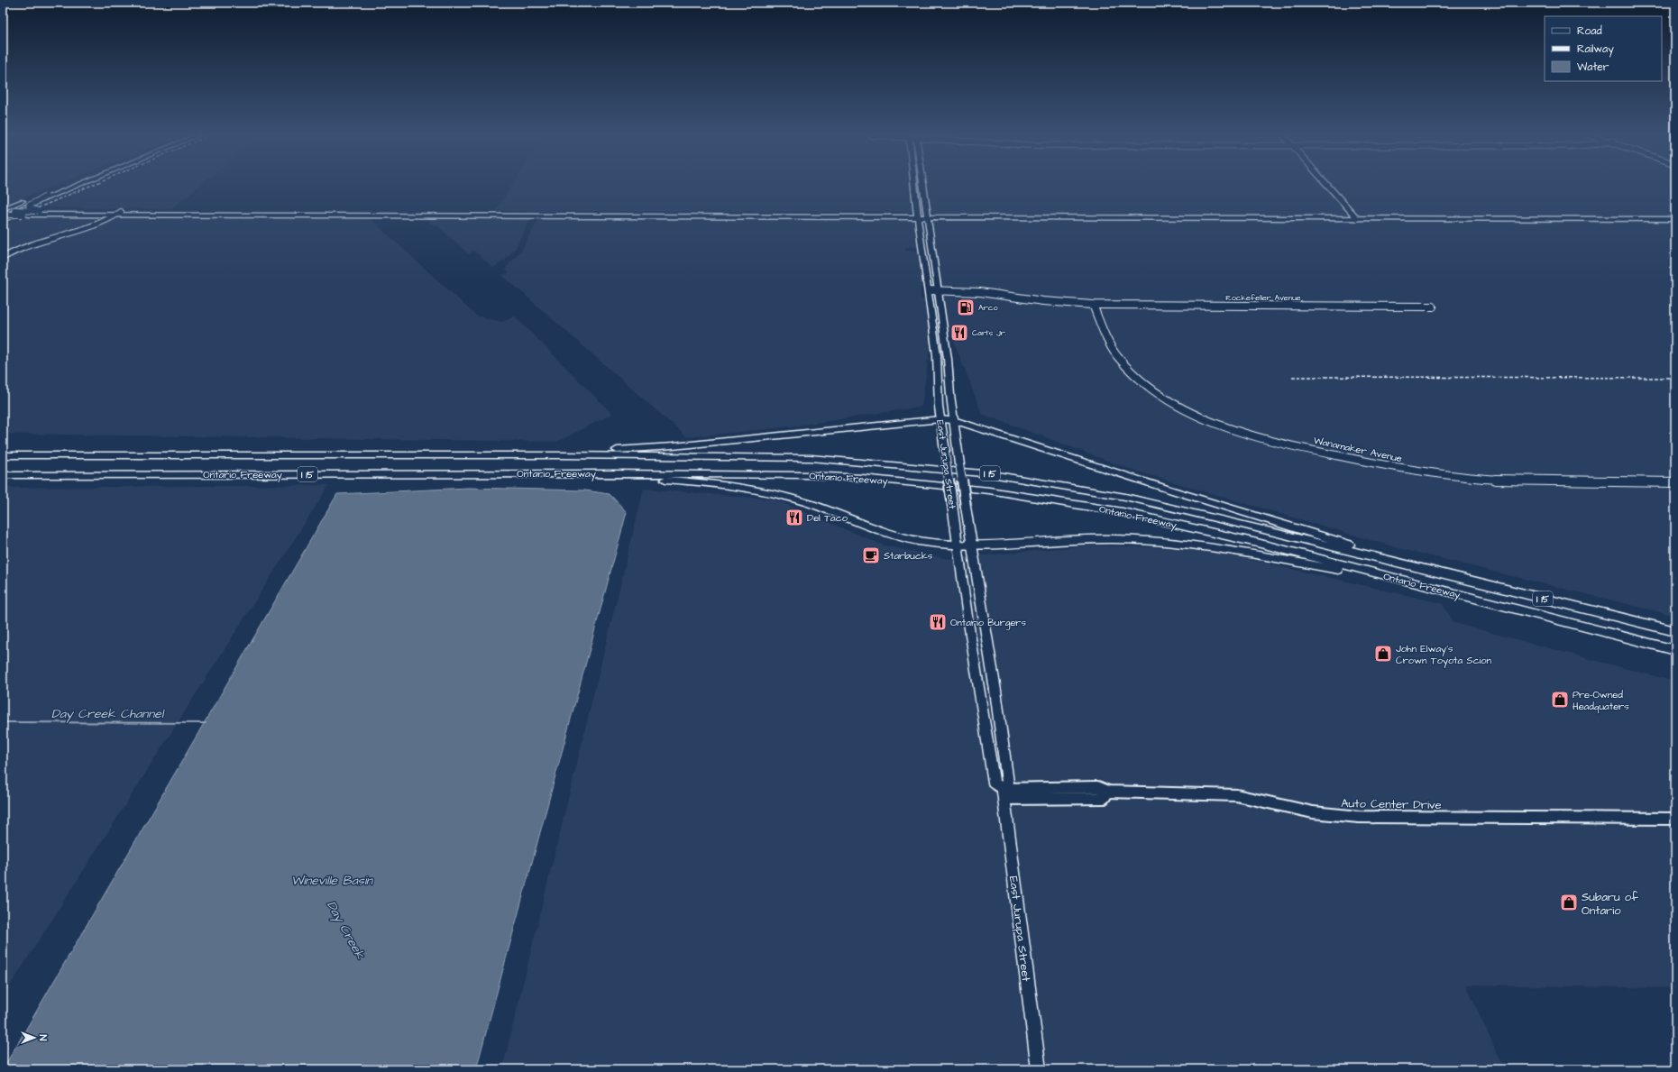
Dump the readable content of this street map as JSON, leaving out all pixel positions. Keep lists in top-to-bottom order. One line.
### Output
{"streets":{"highway":["Ontario Freeway","I 15"],"main road":["East Jurupa Street"],"street":["Rockefeller Avenue","Wanamaker Avenue","Auto Center Drive"]},"crossings":[["Rockefeller Avenue","Wanamaker Avenue"],["Rockefeller Avenue","East Jurupa Street"],["East Jurupa Street","Auto Center Drive"]],"water":["Day Creek Channel","Wineville Basin","Day Creek"],"places":{"fuel station":["Arco"],"restaurant":["Carl's Jr.","Del Taco","Ontario Burgers"],"cafe":["Starbucks"],"shop":["John Elway's Crown Toyota Scion","Pre-Owned Headquaters","Subaru of Ontario"]},"legend":["Road","Railway","Water"],"north":"right"}
